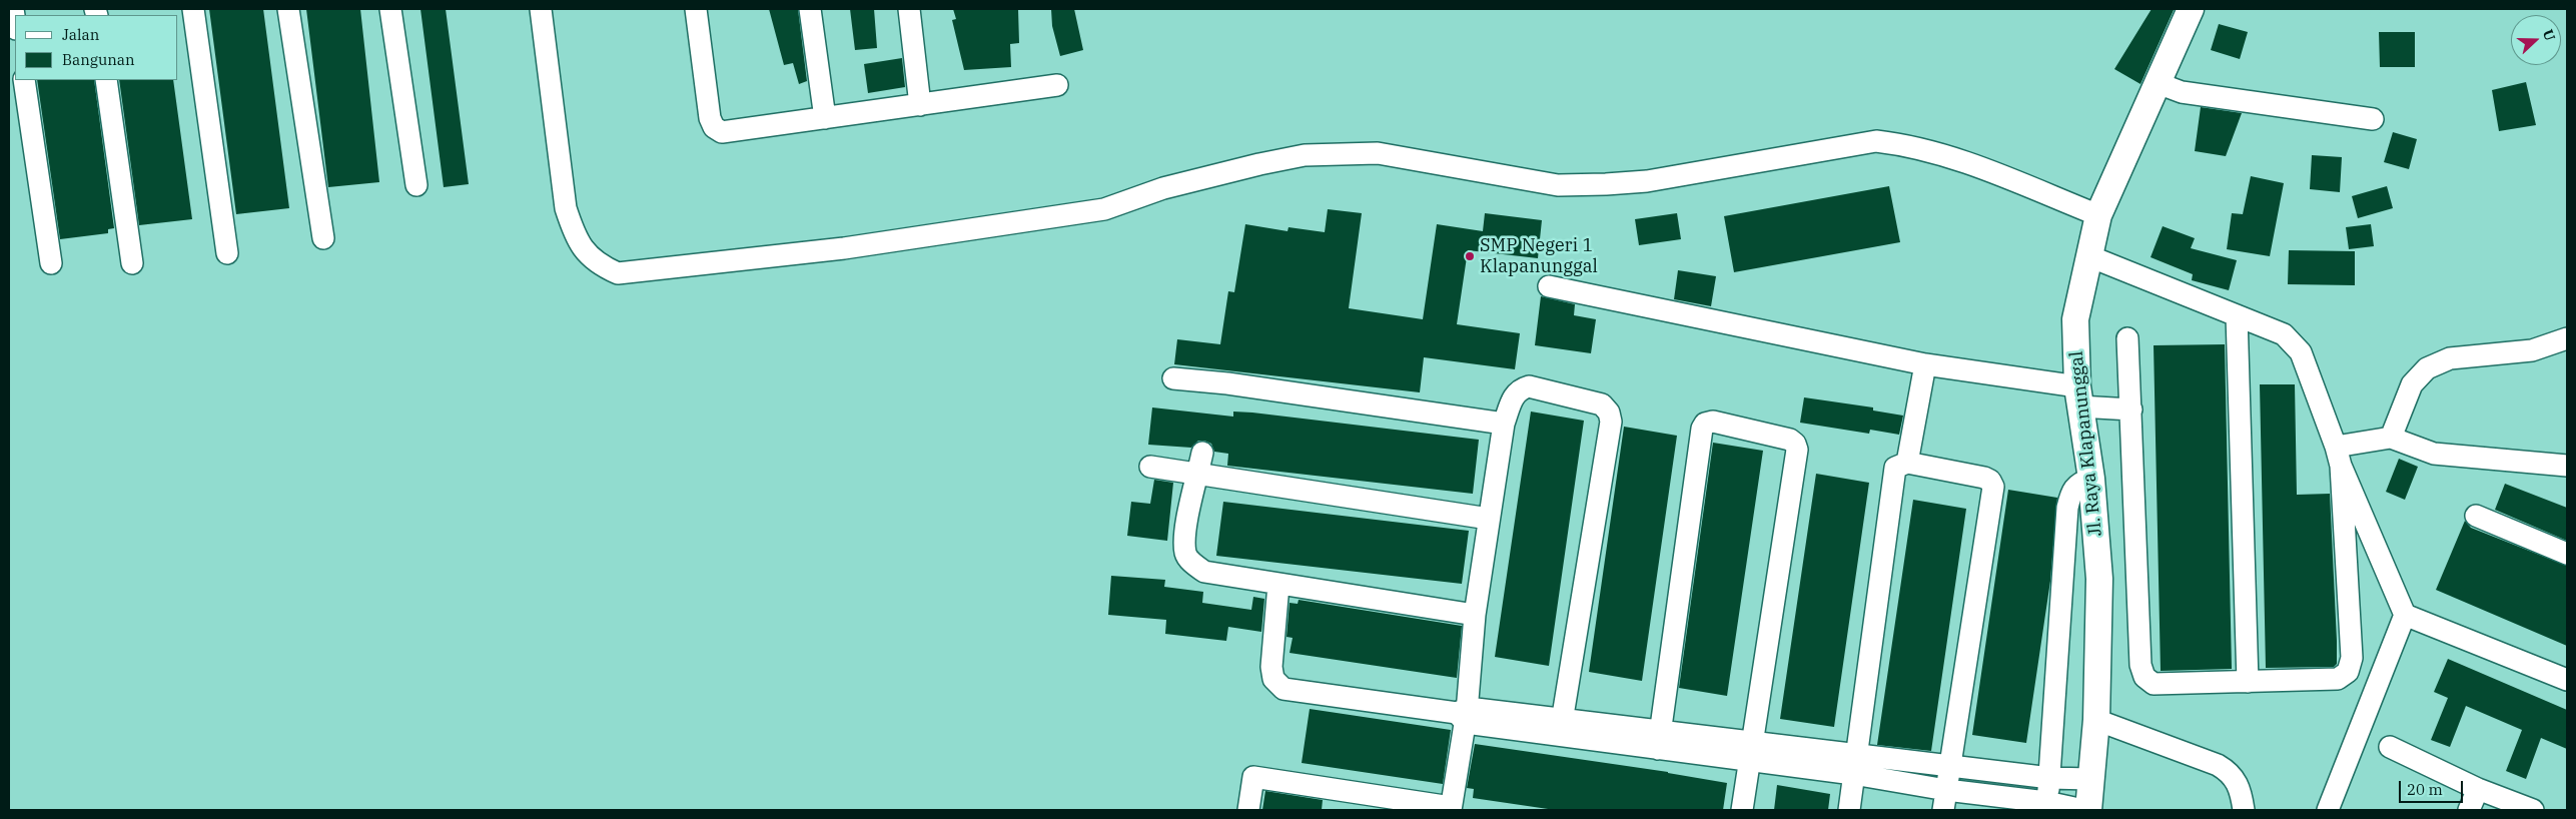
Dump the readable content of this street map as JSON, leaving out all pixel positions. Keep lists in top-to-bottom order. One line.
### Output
{"streets":{"street":["Jl. Raya Klapanunggal"]},"places":["SMP Negeri 1 Klapanunggal"],"legend":["Jalan","Bangunan"],"scale_bar":"20 m","north":"right"}
